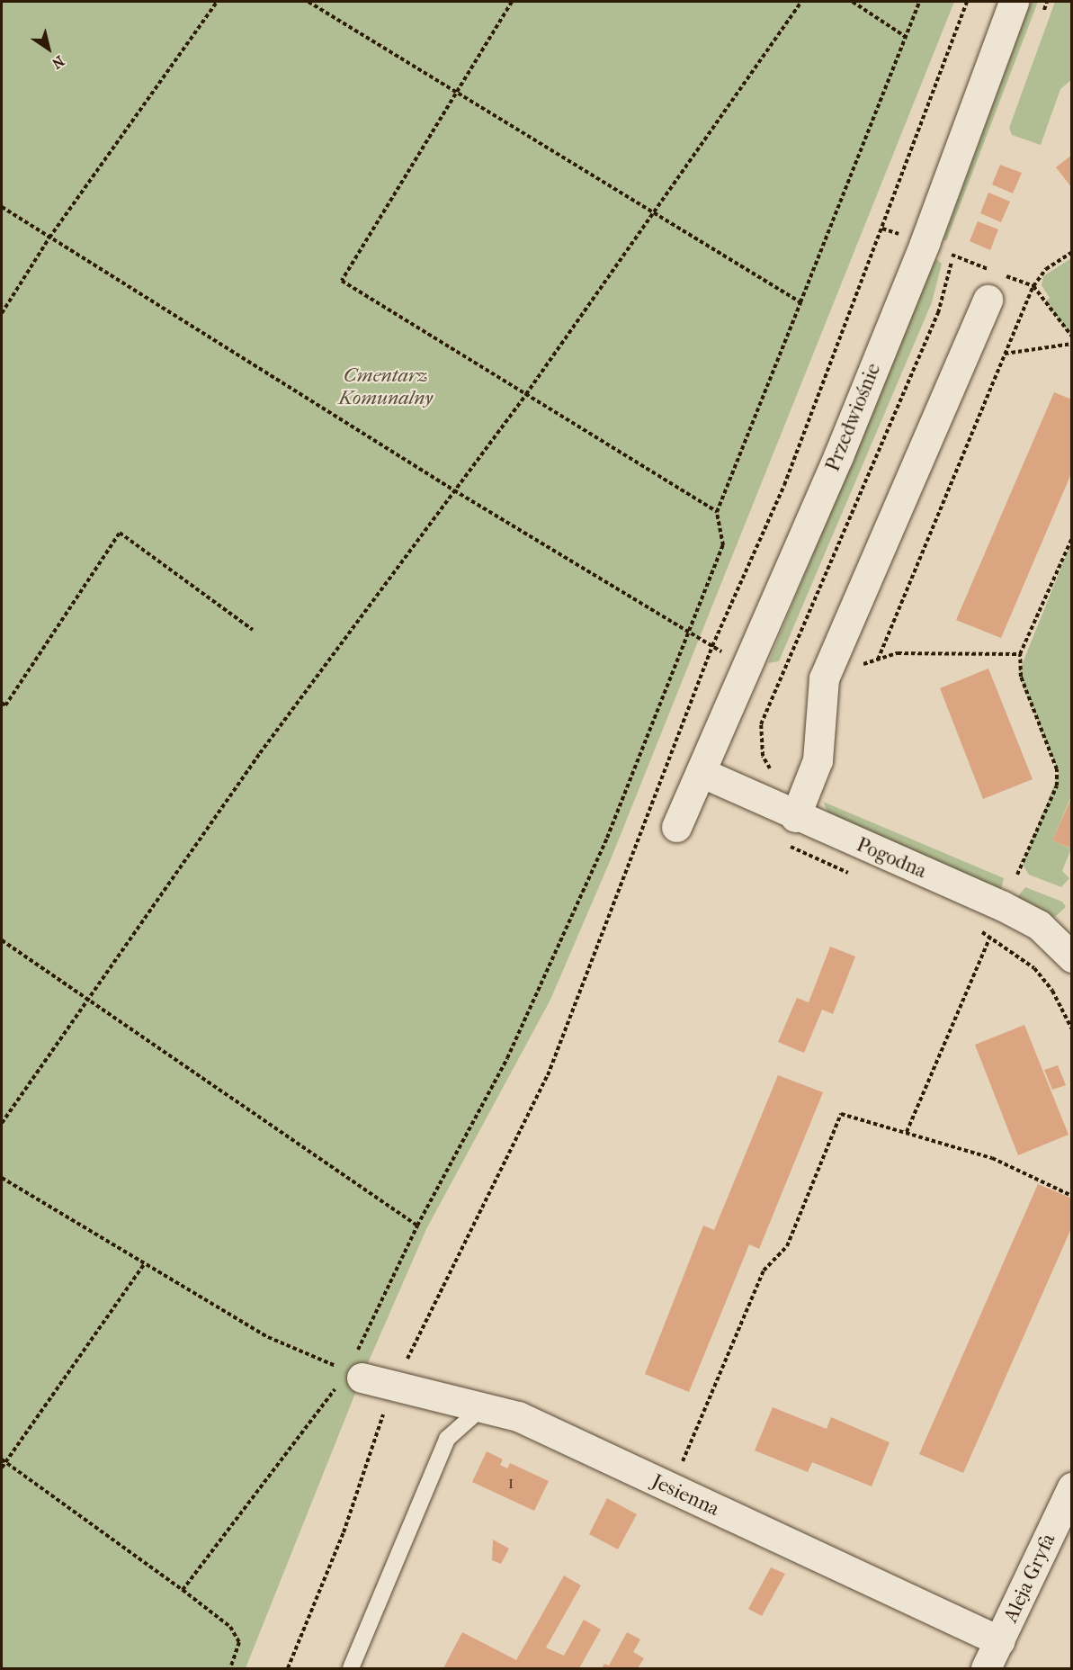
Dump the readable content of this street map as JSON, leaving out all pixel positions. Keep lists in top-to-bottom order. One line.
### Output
{"streets":{"street":["Przedwiośnie","Pogodna","Jesienna","Aleja Gryfa"]},"crossings":[["Przedwiośnie","Pogodna"],["Jesienna","Aleja Gryfa"]],"parks":["Cmentarz Komunalny"],"house_numbers":["1"],"north":"bottom right"}
